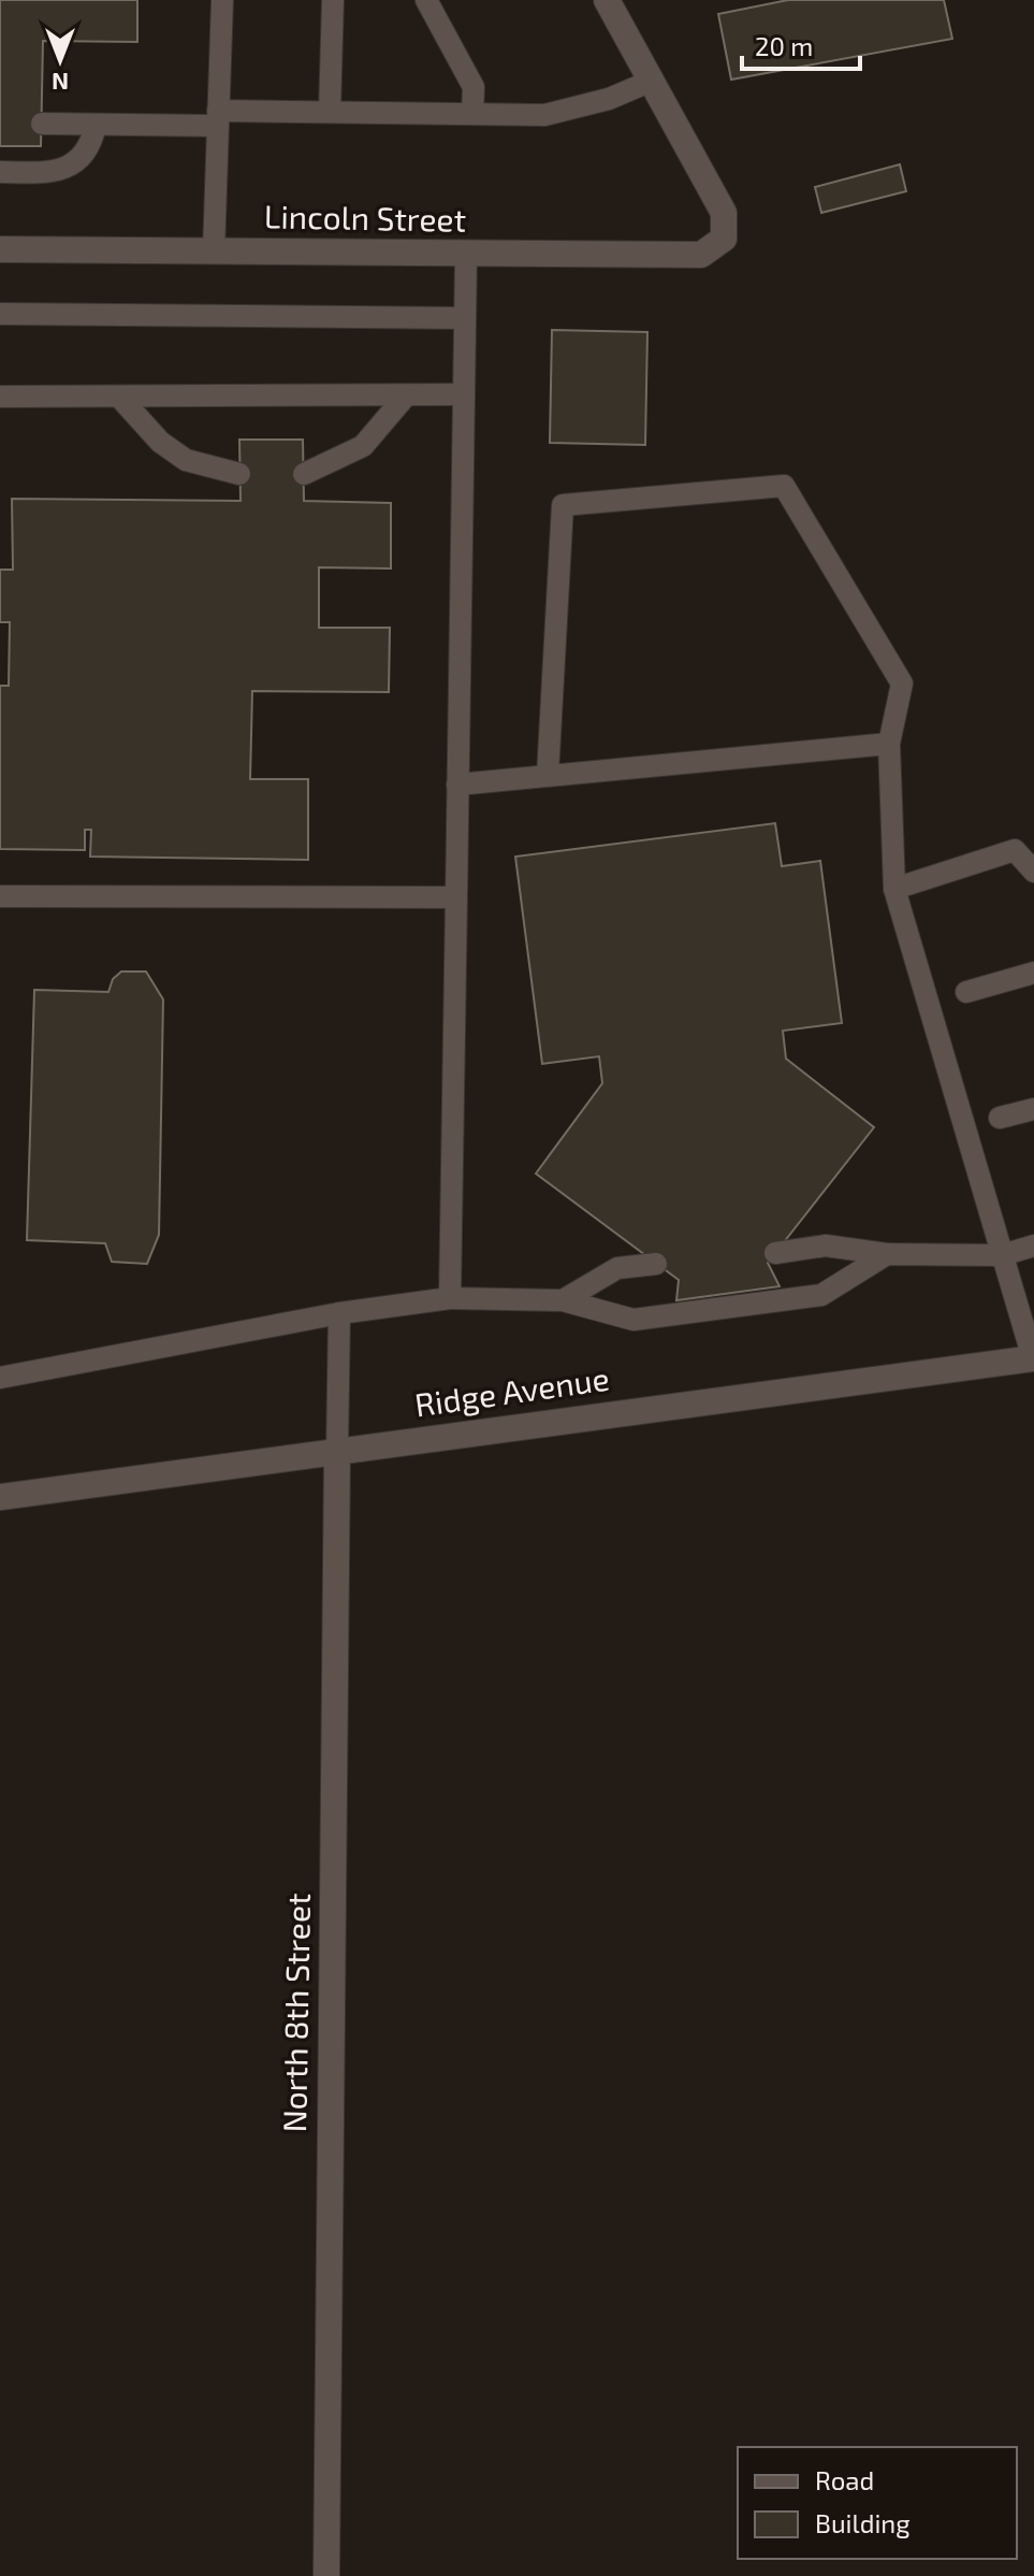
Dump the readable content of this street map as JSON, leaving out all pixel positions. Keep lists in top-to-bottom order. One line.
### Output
{"streets":{"street":["Lincoln Street","Ridge Avenue","North 8th Street"]},"crossings":[["Ridge Avenue","North 8th Street"]],"legend":["Road","Building"],"scale_bar":"20 m","north":"bottom"}
